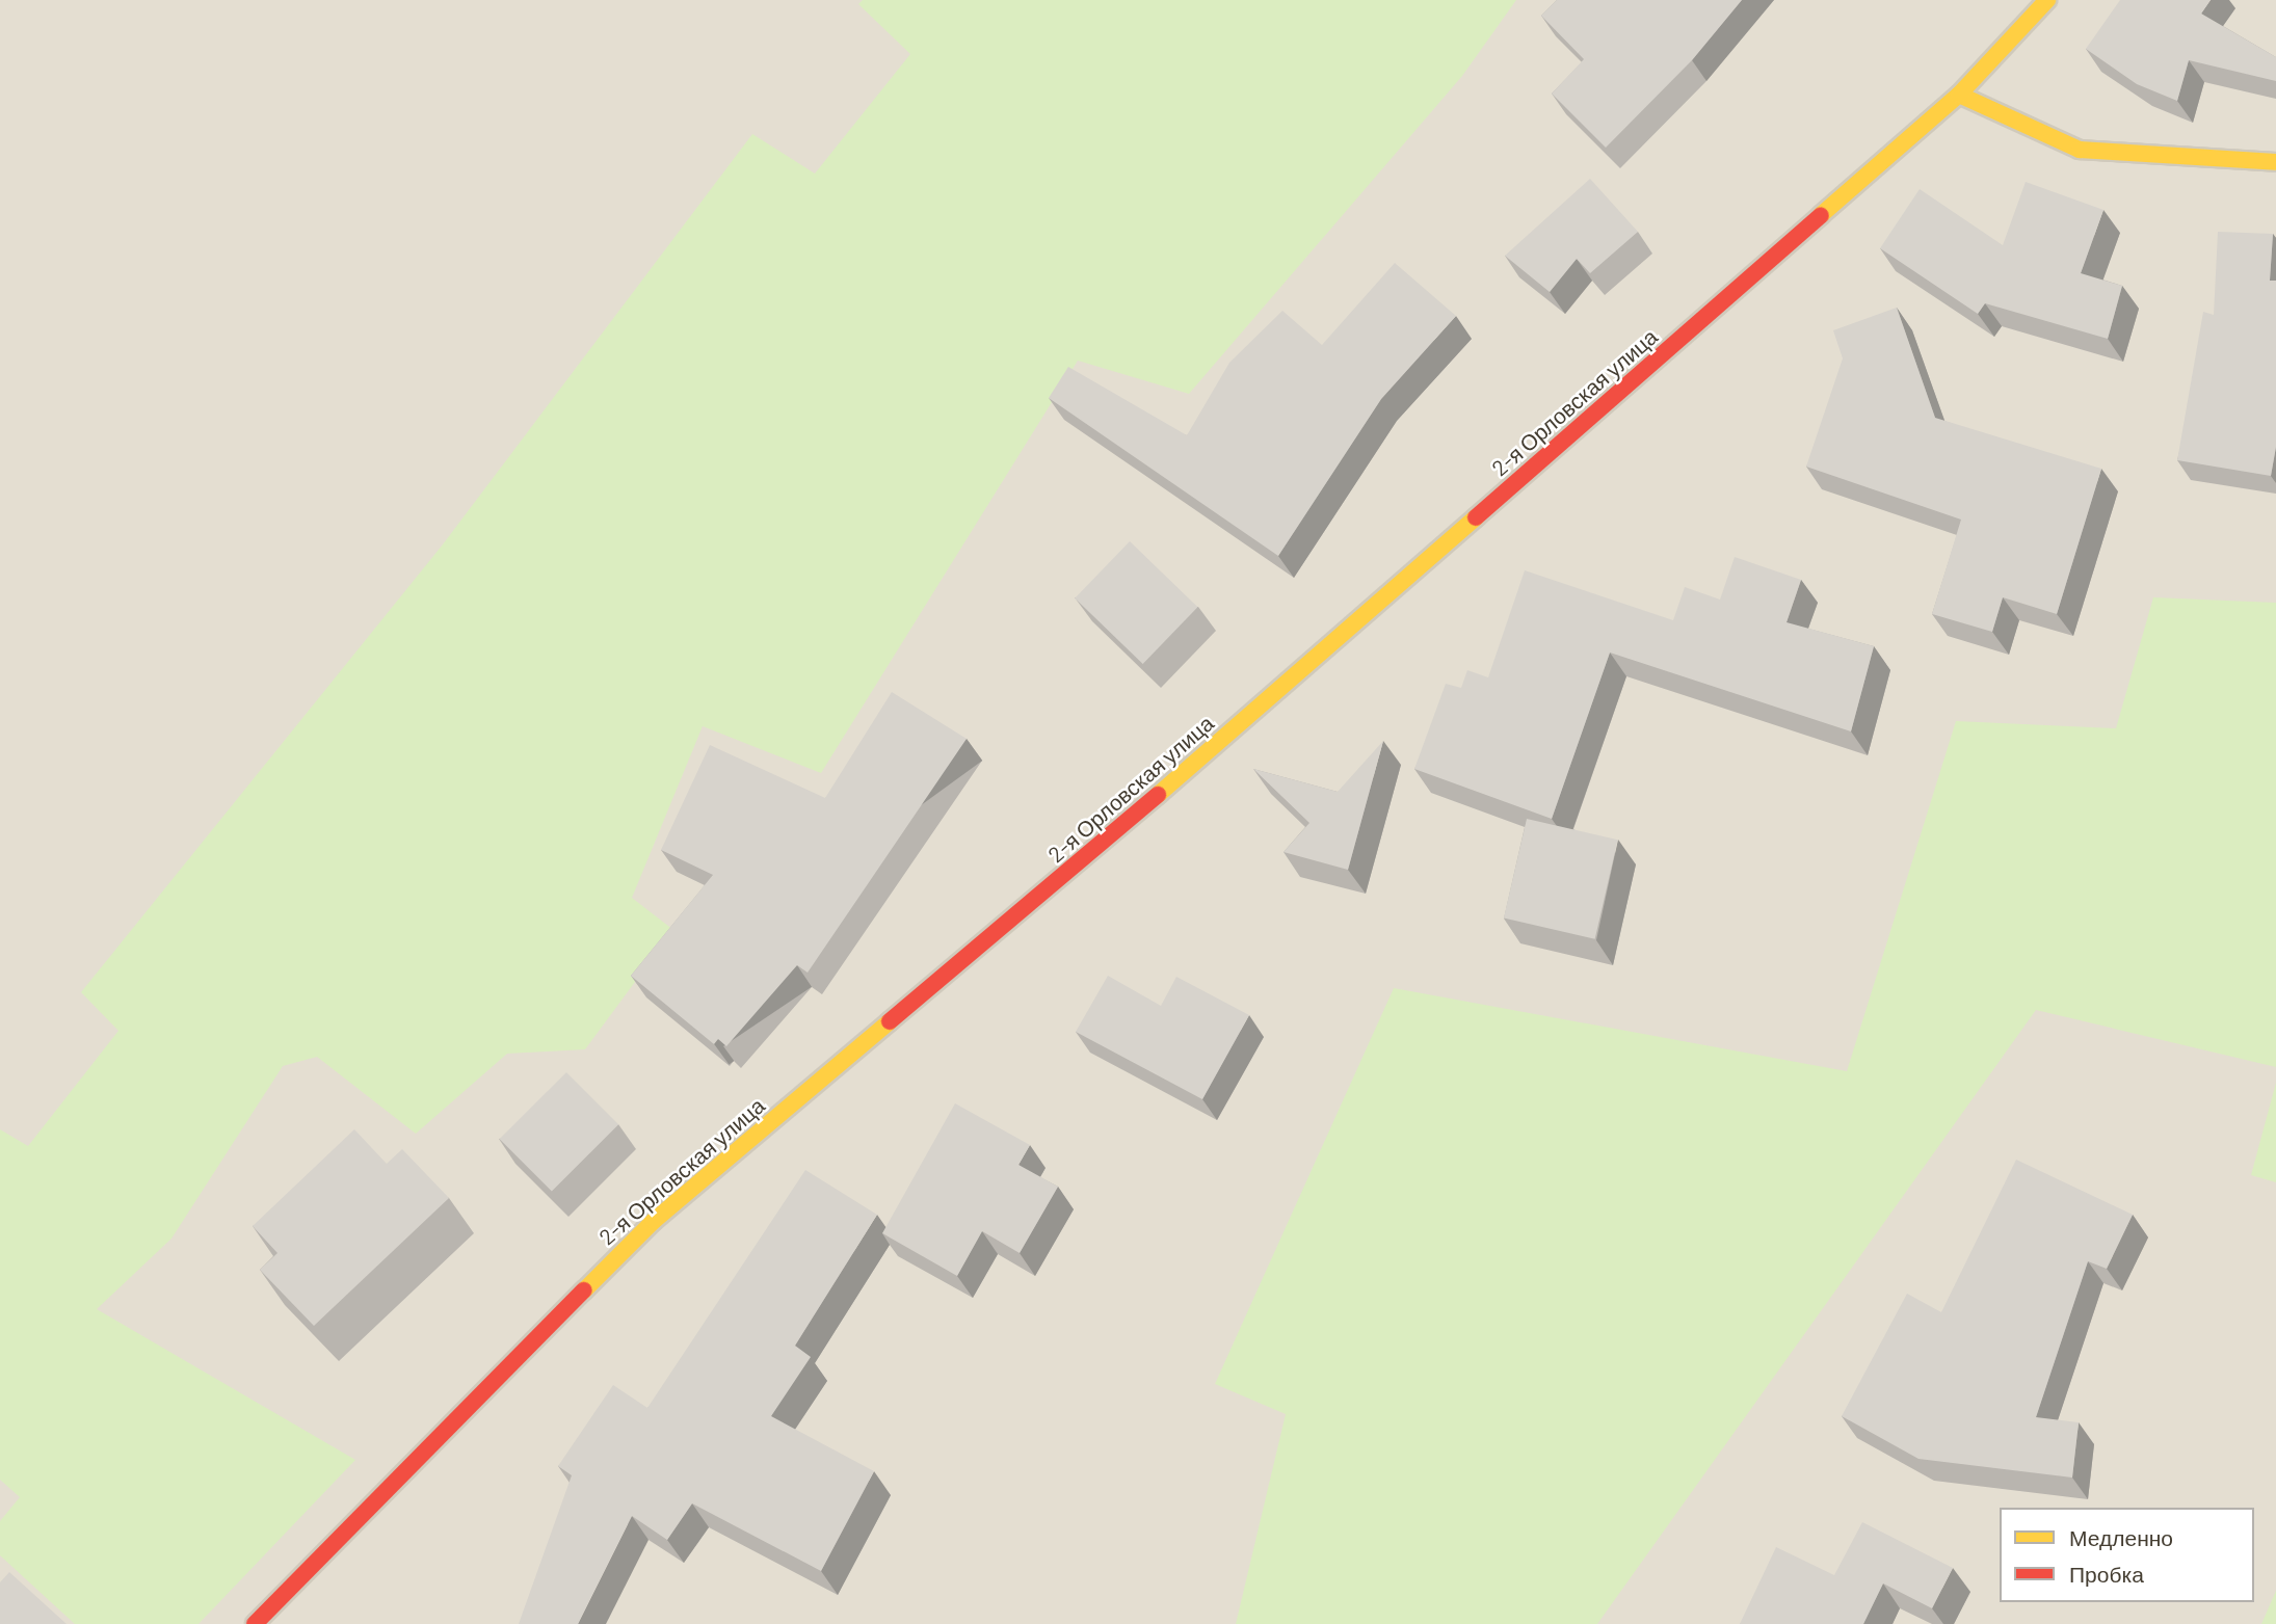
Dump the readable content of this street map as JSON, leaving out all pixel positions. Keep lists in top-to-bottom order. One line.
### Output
{"streets":{"street":["2-я Орловская улица"]},"legend":["Медленно","Пробка"]}
